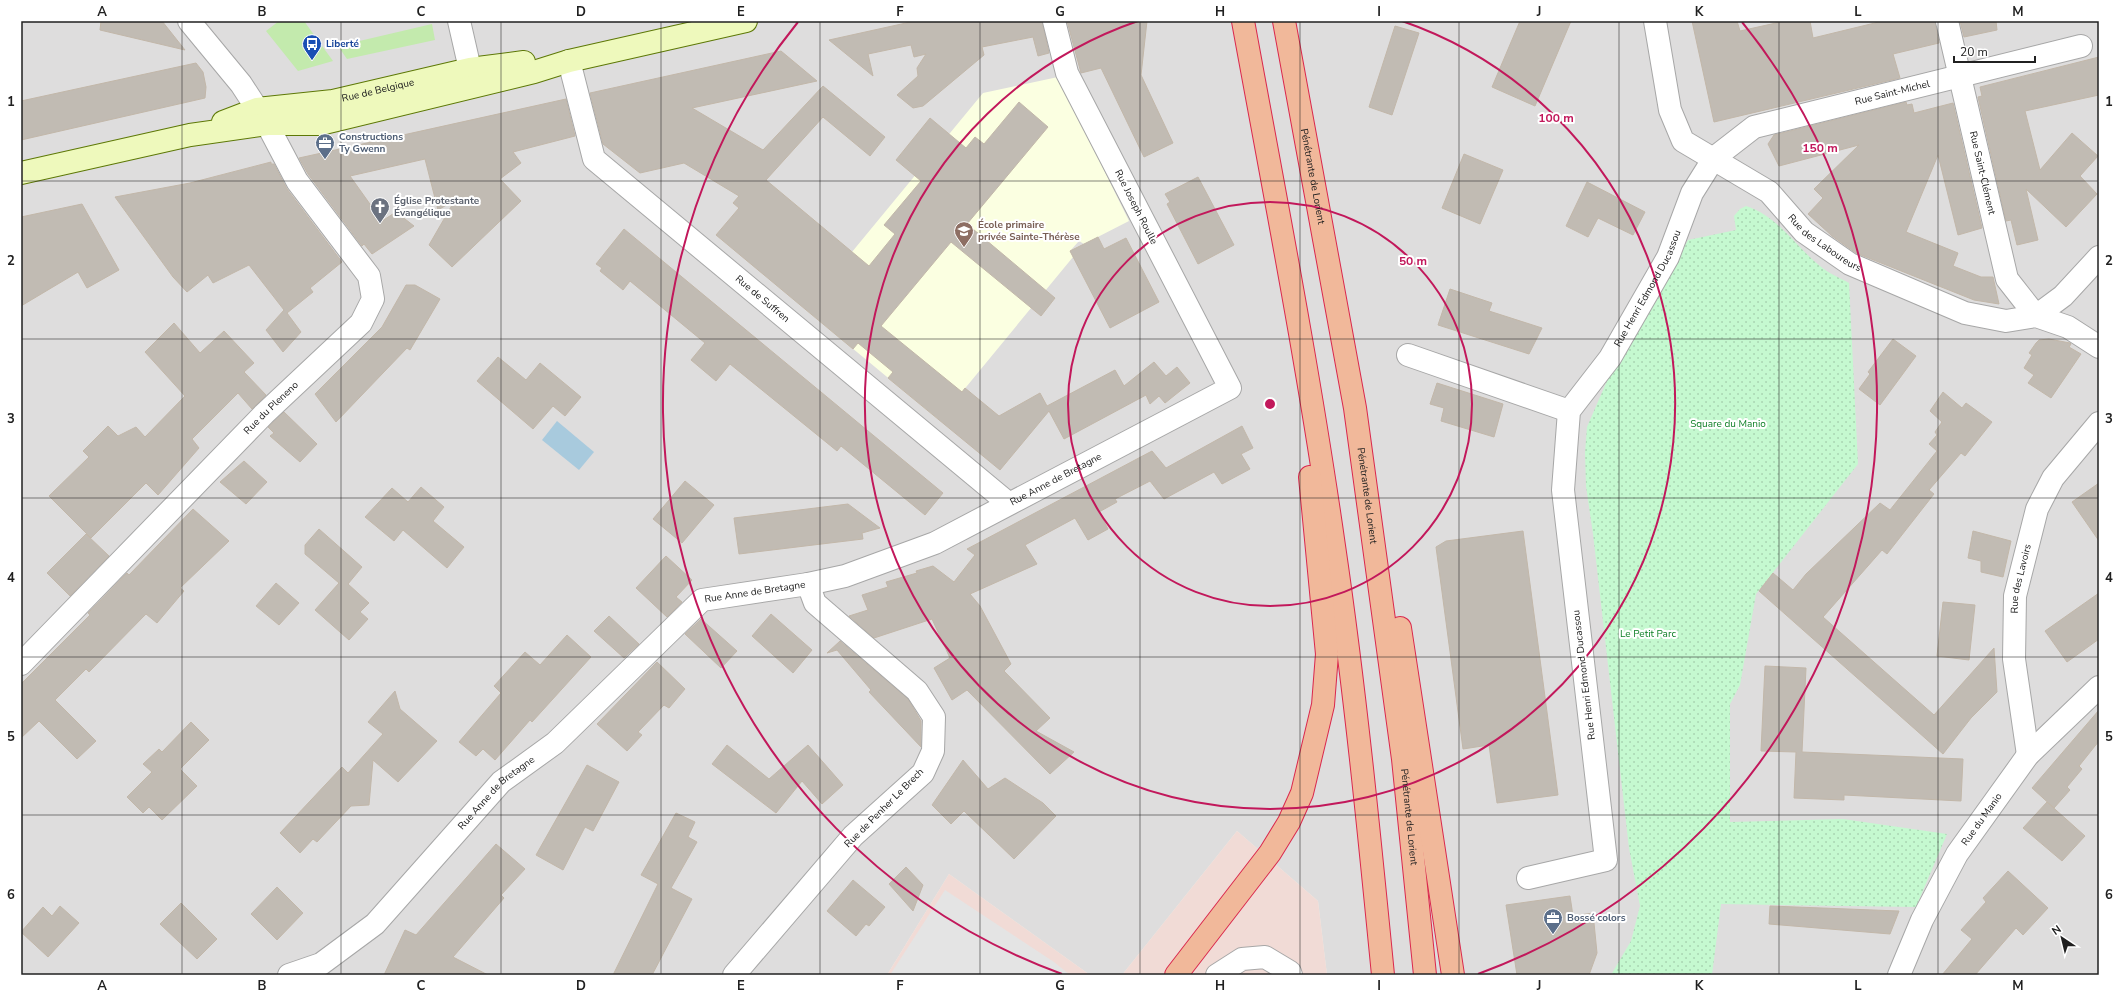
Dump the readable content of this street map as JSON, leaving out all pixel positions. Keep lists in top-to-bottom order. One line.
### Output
{"streets":{"highway":["Pénétrante de Lorient"],"main road":["Rue de Belgique"],"street":["Rue Saint-Michel","Rue Saint-Clément","Rue Joseph Roulle","Rue des Laboureurs","Rue Henri Edmond Ducassou","Rue de Suffren","Rue du Pleneno","Rue Anne de Bretagne","Rue des Lavoirs","Rue de Penher Le Brech","Rue du Manio"]},"crossings":[["Rue de Belgique","Rue de Suffren"],["Rue de Belgique","Rue du Pleneno"],["Rue Saint-Michel","Rue Saint-Clément"],["Rue Saint-Michel","Rue des Laboureurs"],["Rue Saint-Michel","Rue Henri Edmond Ducassou"],["Rue Saint-Clément","Rue des Laboureurs"],["Rue Joseph Roulle","Rue Anne de Bretagne"],["Rue des Laboureurs","Rue Henri Edmond Ducassou"],["Rue de Suffren","Rue Anne de Bretagne"],["Rue Anne de Bretagne","Rue de Penher Le Brech"],["Rue des Lavoirs","Rue du Manio"]],"parks":["Square du Manio","Le Petit Parc"],"places":{"bus stop":["Liberté"],"office":["Constructions Ty Gwenn","Bossé colors"],"church":["Église Protestante Évangélique"],"school or university":["École primaire privée Sainte-Thérèse"]},"scale_bar":"20 m","north":"top left","grid":{"columns":["A","B","C","D","E","F","G","H","I","J","K","L","M"],"rows":["1","2","3","4","5","6"]},"rings":["100 m","150 m","50 m"]}
